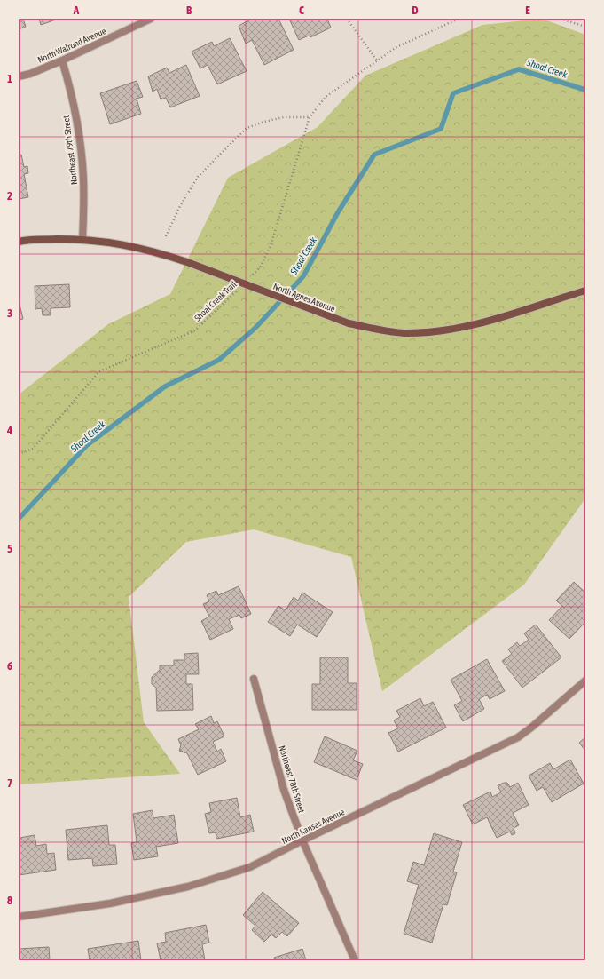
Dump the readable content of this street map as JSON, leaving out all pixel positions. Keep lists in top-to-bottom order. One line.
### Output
{"streets":{"street":["North Walrond Avenue","Northeast 79th Street","North Agnes Avenue","Northeast 78th Street","North Kansas Avenue"],"path":["Shoal Creek Trail"]},"crossings":[["North Walrond Avenue","Northeast 79th Street"],["Northeast 79th Street","North Agnes Avenue"],["Northeast 78th Street","North Kansas Avenue"]],"water":["Shoal Creek"],"grid":{"columns":["A","B","C","D","E"],"rows":["1","2","3","4","5","6","7","8"]}}
